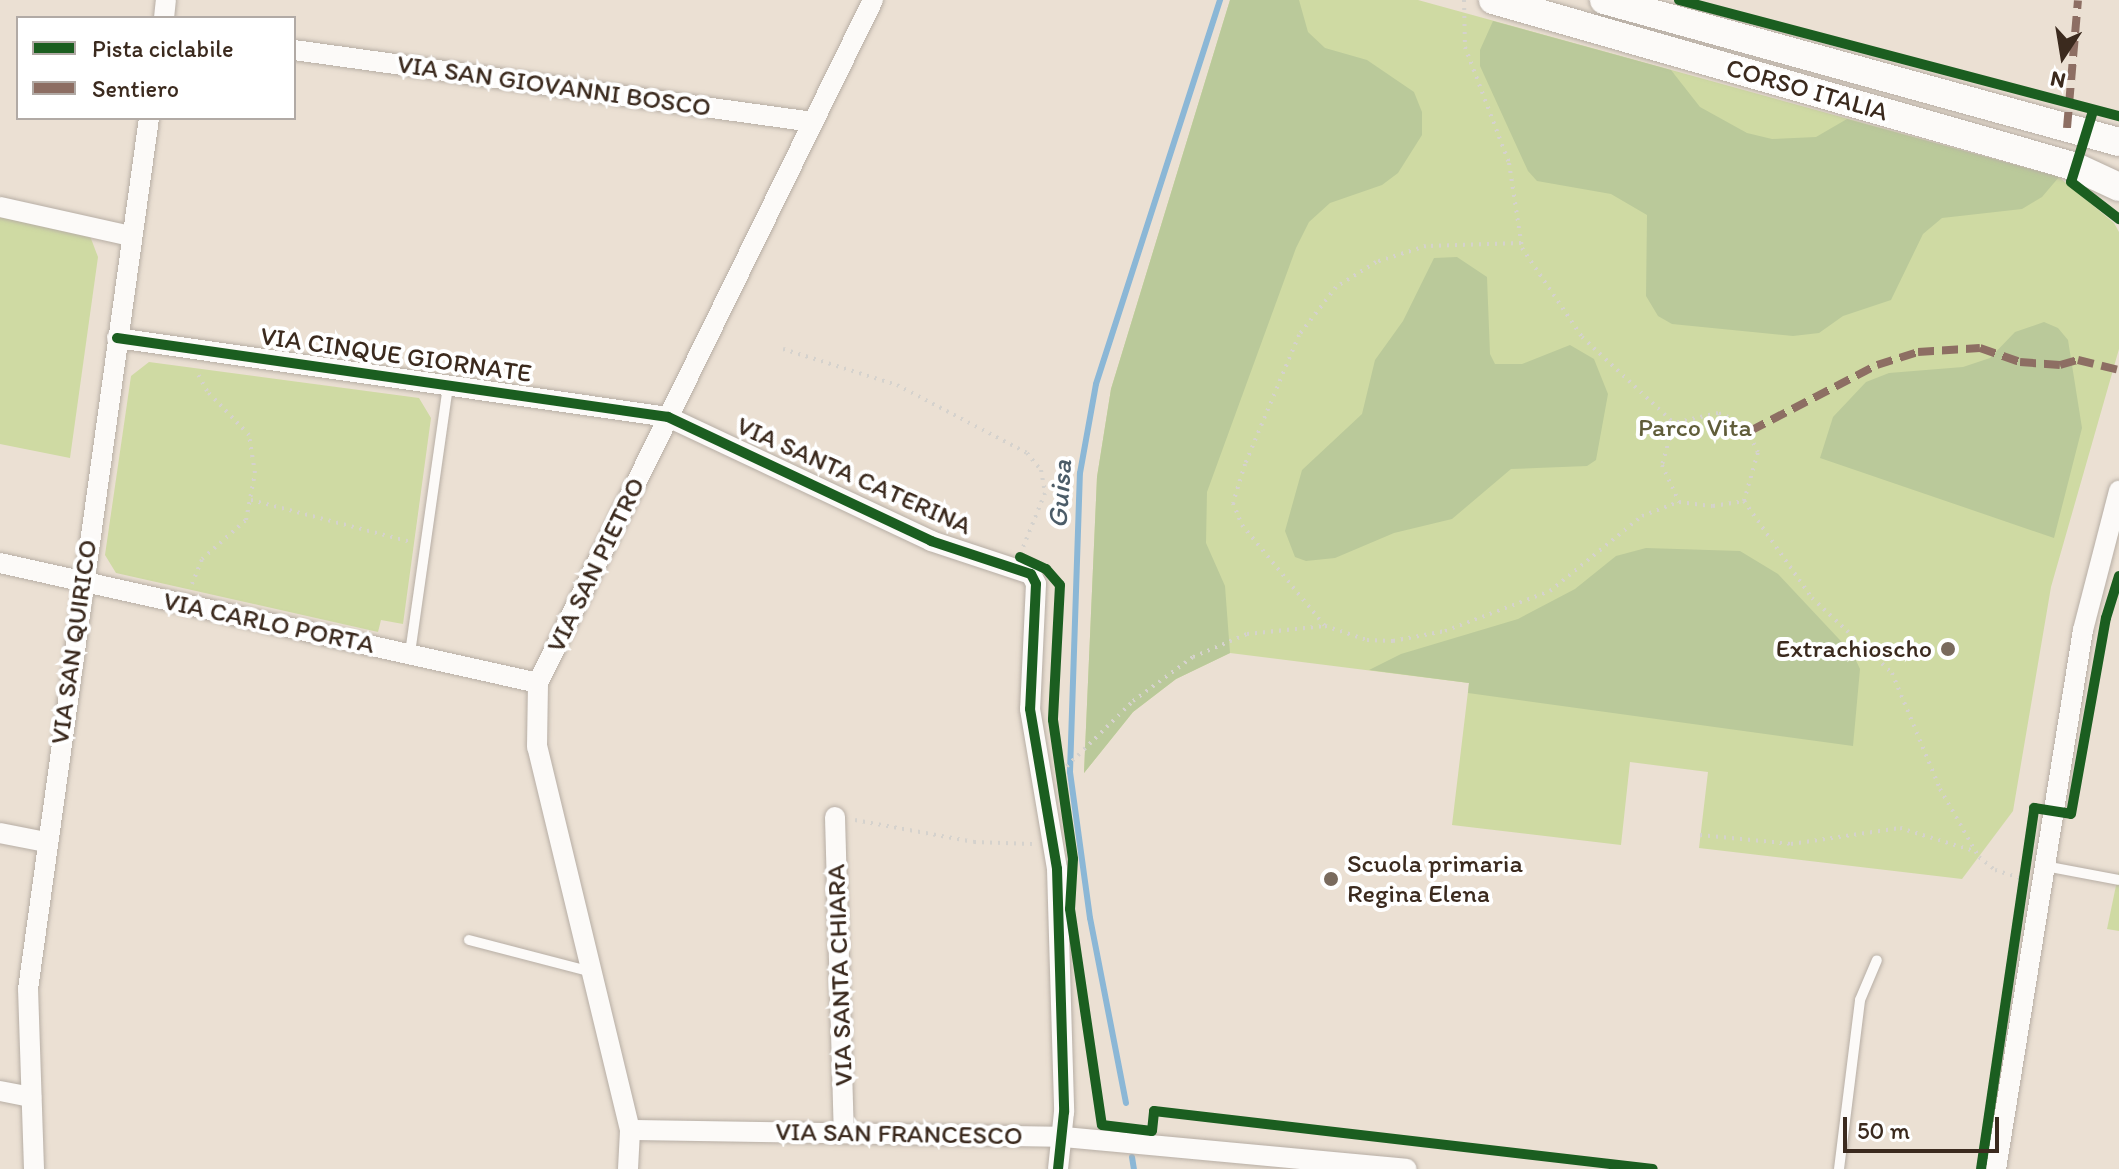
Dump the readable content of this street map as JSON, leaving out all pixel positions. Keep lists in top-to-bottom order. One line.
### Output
{"streets":{"street":["VIA SAN GIOVANNI BOSCO","CORSO ITALIA","VIA CINQUE GIORNATE","VIA SANTA CATERINA","VIA SAN PIETRO","VIA CARLO PORTA","VIA SAN QUIRICO","VIA SANTA CHIARA","VIA SAN FRANCESCO"]},"crossings":[["VIA SAN GIOVANNI BOSCO","VIA SAN PIETRO"],["VIA CINQUE GIORNATE","VIA SANTA CATERINA"],["VIA CINQUE GIORNATE","VIA SAN PIETRO"],["VIA CINQUE GIORNATE","VIA SAN QUIRICO"],["VIA SANTA CATERINA","VIA SAN PIETRO"],["VIA SANTA CATERINA","VIA SAN FRANCESCO"],["VIA SAN PIETRO","VIA CARLO PORTA"],["VIA SAN PIETRO","VIA SAN FRANCESCO"],["VIA CARLO PORTA","VIA SAN QUIRICO"],["VIA SANTA CHIARA","VIA SAN FRANCESCO"]],"water":["Guisa"],"parks":["Parco Vita"],"places":["Extrachioscho","Scuola primaria Regina Elena"],"legend":["Pista ciclabile","Sentiero"],"scale_bar":"50 m","north":"bottom"}
